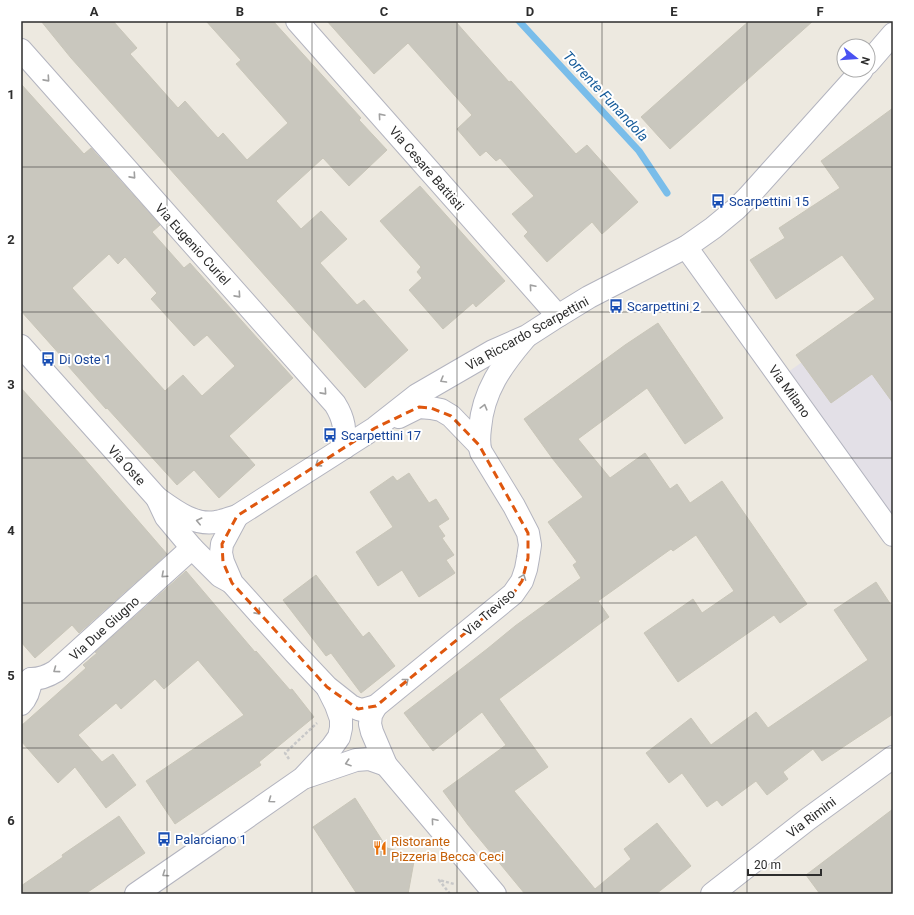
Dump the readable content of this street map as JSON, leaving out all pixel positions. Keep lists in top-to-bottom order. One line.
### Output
{"streets":{"street":["Via Cesare Battisti","Via Eugenio Curiel","Via Riccardo Scarpettini","Via Milano","Via Oste","Via Treviso","Via Due Giugno","Via Rimini"]},"crossings":[["Via Cesare Battisti","Via Riccardo Scarpettini"],["Via Eugenio Curiel","Via Riccardo Scarpettini"],["Via Riccardo Scarpettini","Via Milano"],["Via Riccardo Scarpettini","Via Oste"],["Via Riccardo Scarpettini","Via Treviso"],["Via Oste","Via Treviso"],["Via Oste","Via Due Giugno"]],"one_way":["Via Cesare Battisti","Via Eugenio Curiel","Via Riccardo Scarpettini","Via Treviso","Via Due Giugno"],"water":["Torrente Funandola"],"places":{"bus stop":["Scarpettini 15","Scarpettini 2","Di Oste 1","Scarpettini 17","Palarciano 1"],"restaurant":["Ristorante Pizzeria Becca Ceci"]},"scale_bar":"20 m","north":"right","grid":{"columns":["A","B","C","D","E","F"],"rows":["1","2","3","4","5","6"]}}
